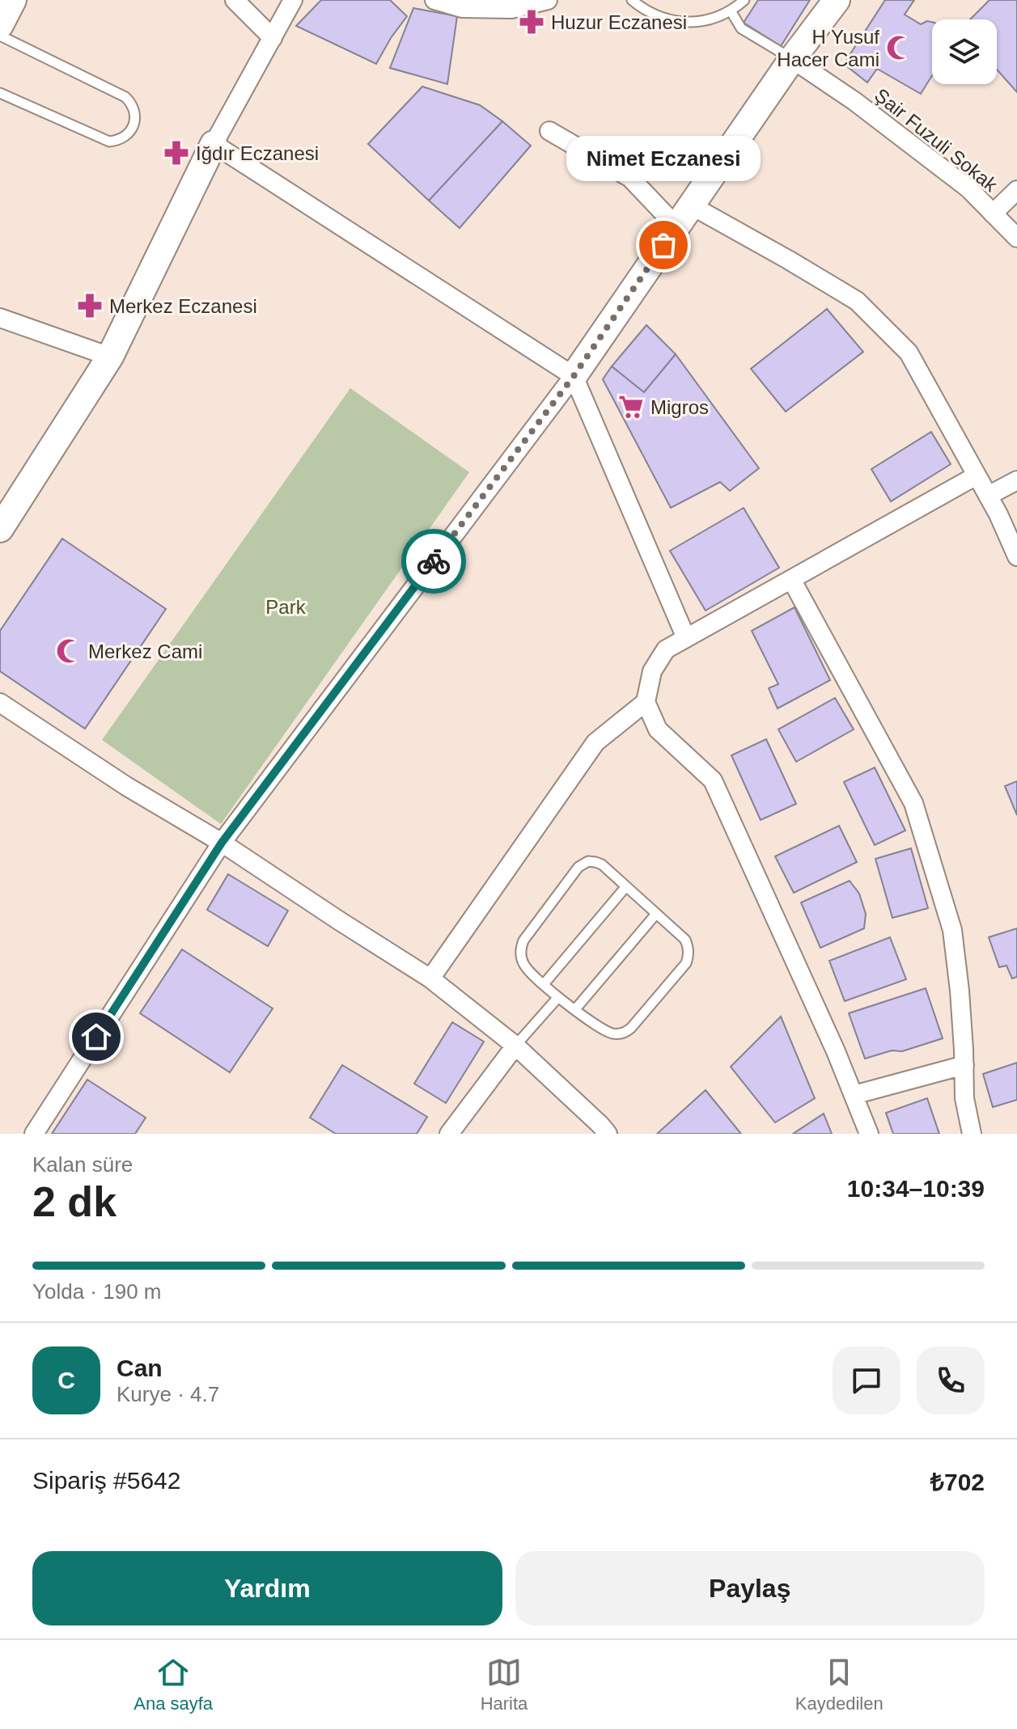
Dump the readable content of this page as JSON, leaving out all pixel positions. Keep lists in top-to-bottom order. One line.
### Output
{"streets":{"street":["Şair Fuzuli Sokak"]},"parks":["Park"],"places":{"pharmacy":["Huzur Eczanesi","Iğdır Eczanesi","Merkez Eczanesi"],"mosque":["H Yusuf Hacer Cami","Merkez Cami"],"other":["Nimet Eczanesi"],"supermarket":["Migros"]},"page":{"bubble":"Nimet Eczanesi","heading":["2 dk","Kalan süre","10:34–10:39"],"panel":["Can","Kurye · 4.7","Sipariş #5642","₺702"],"bar":"Yolda · 190 m","round":"C","buttons":["Yardım","Paylaş"],"tabs":["Ana sayfa","Harita","Kaydedilen"]}}
